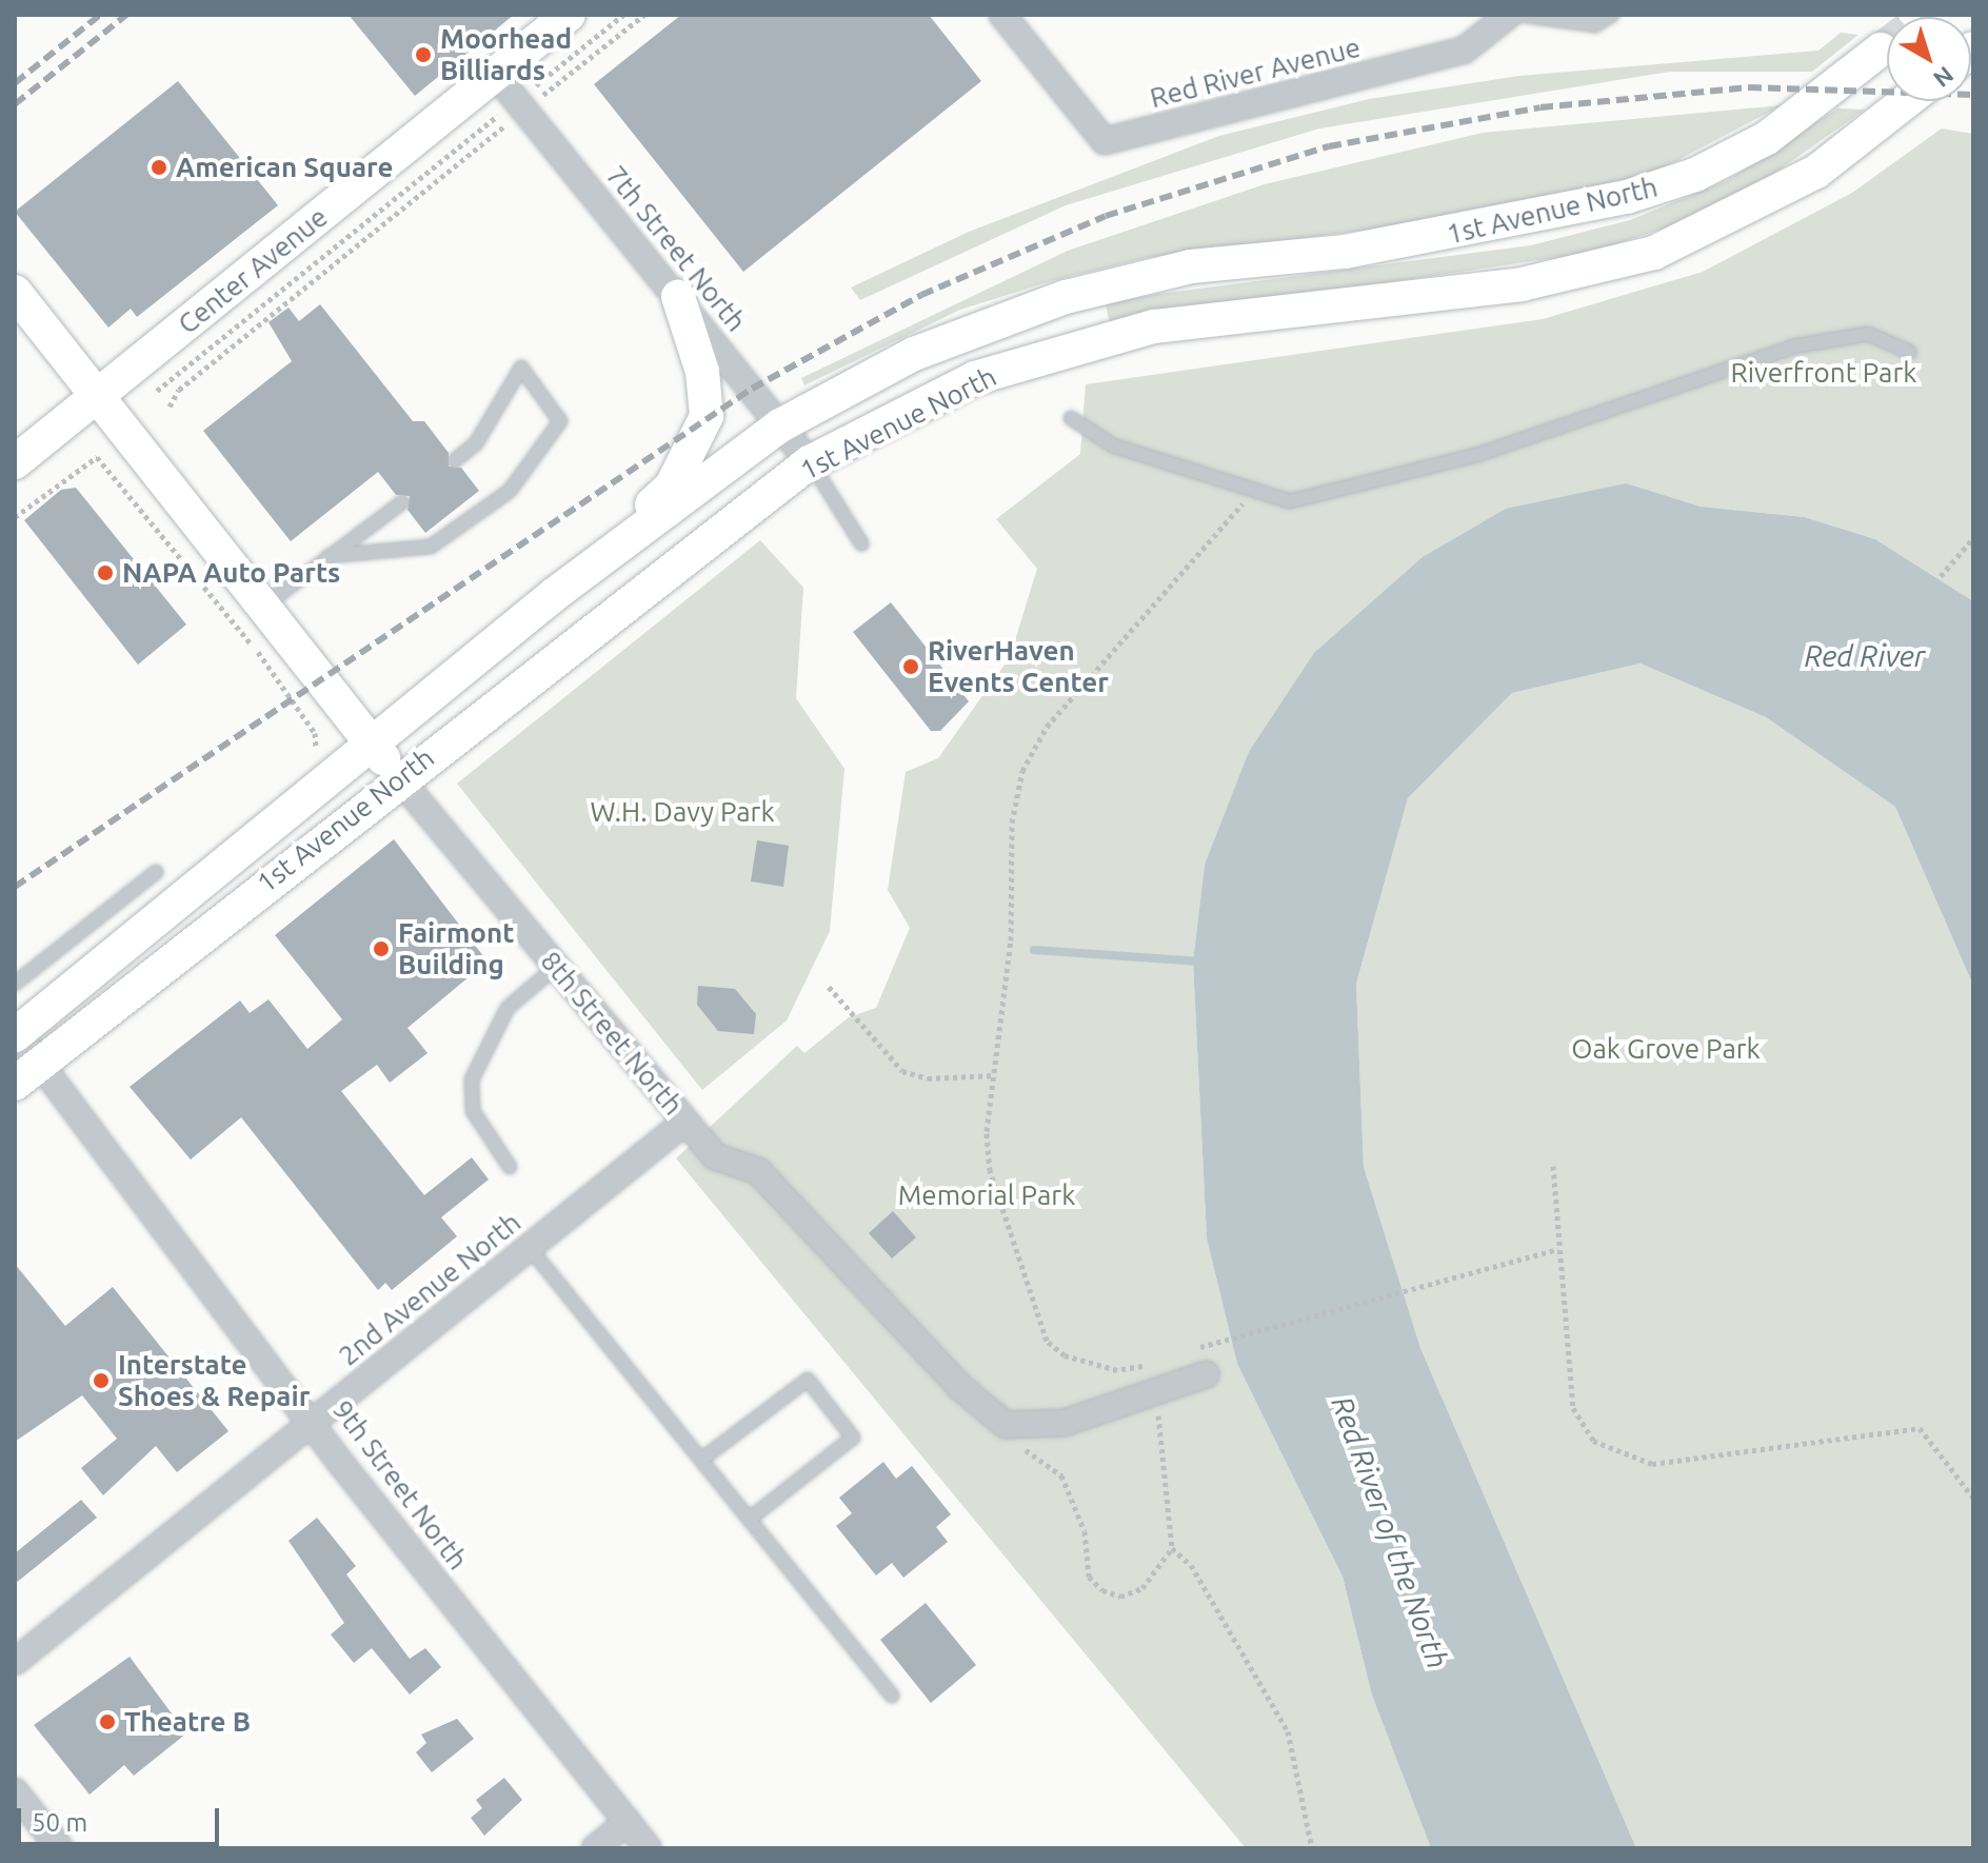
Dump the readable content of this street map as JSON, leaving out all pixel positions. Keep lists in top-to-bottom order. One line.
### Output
{"streets":{"main road":["1st Avenue North","Center Avenue","8th Street North"],"street":["Red River Avenue","7th Street North","2nd Avenue North","9th Street North"]},"crossings":[["1st Avenue North","7th Street North"],["1st Avenue North","8th Street North"],["1st Avenue North","9th Street North"],["7th Street North","Center Avenue"],["Center Avenue","8th Street North"],["8th Street North","2nd Avenue North"],["2nd Avenue North","9th Street North"]],"water":["Red River","Red River of the North"],"parks":["Riverfront Park","W.H. Davy Park","Oak Grove Park","Memorial Park"],"places":["Moorhead Billiards","American Square","NAPA Auto Parts","RiverHaven Events Center","Fairmont Building","Interstate Shoes & Repair","Theatre B"],"scale_bar":"50 m","north":"bottom right"}
